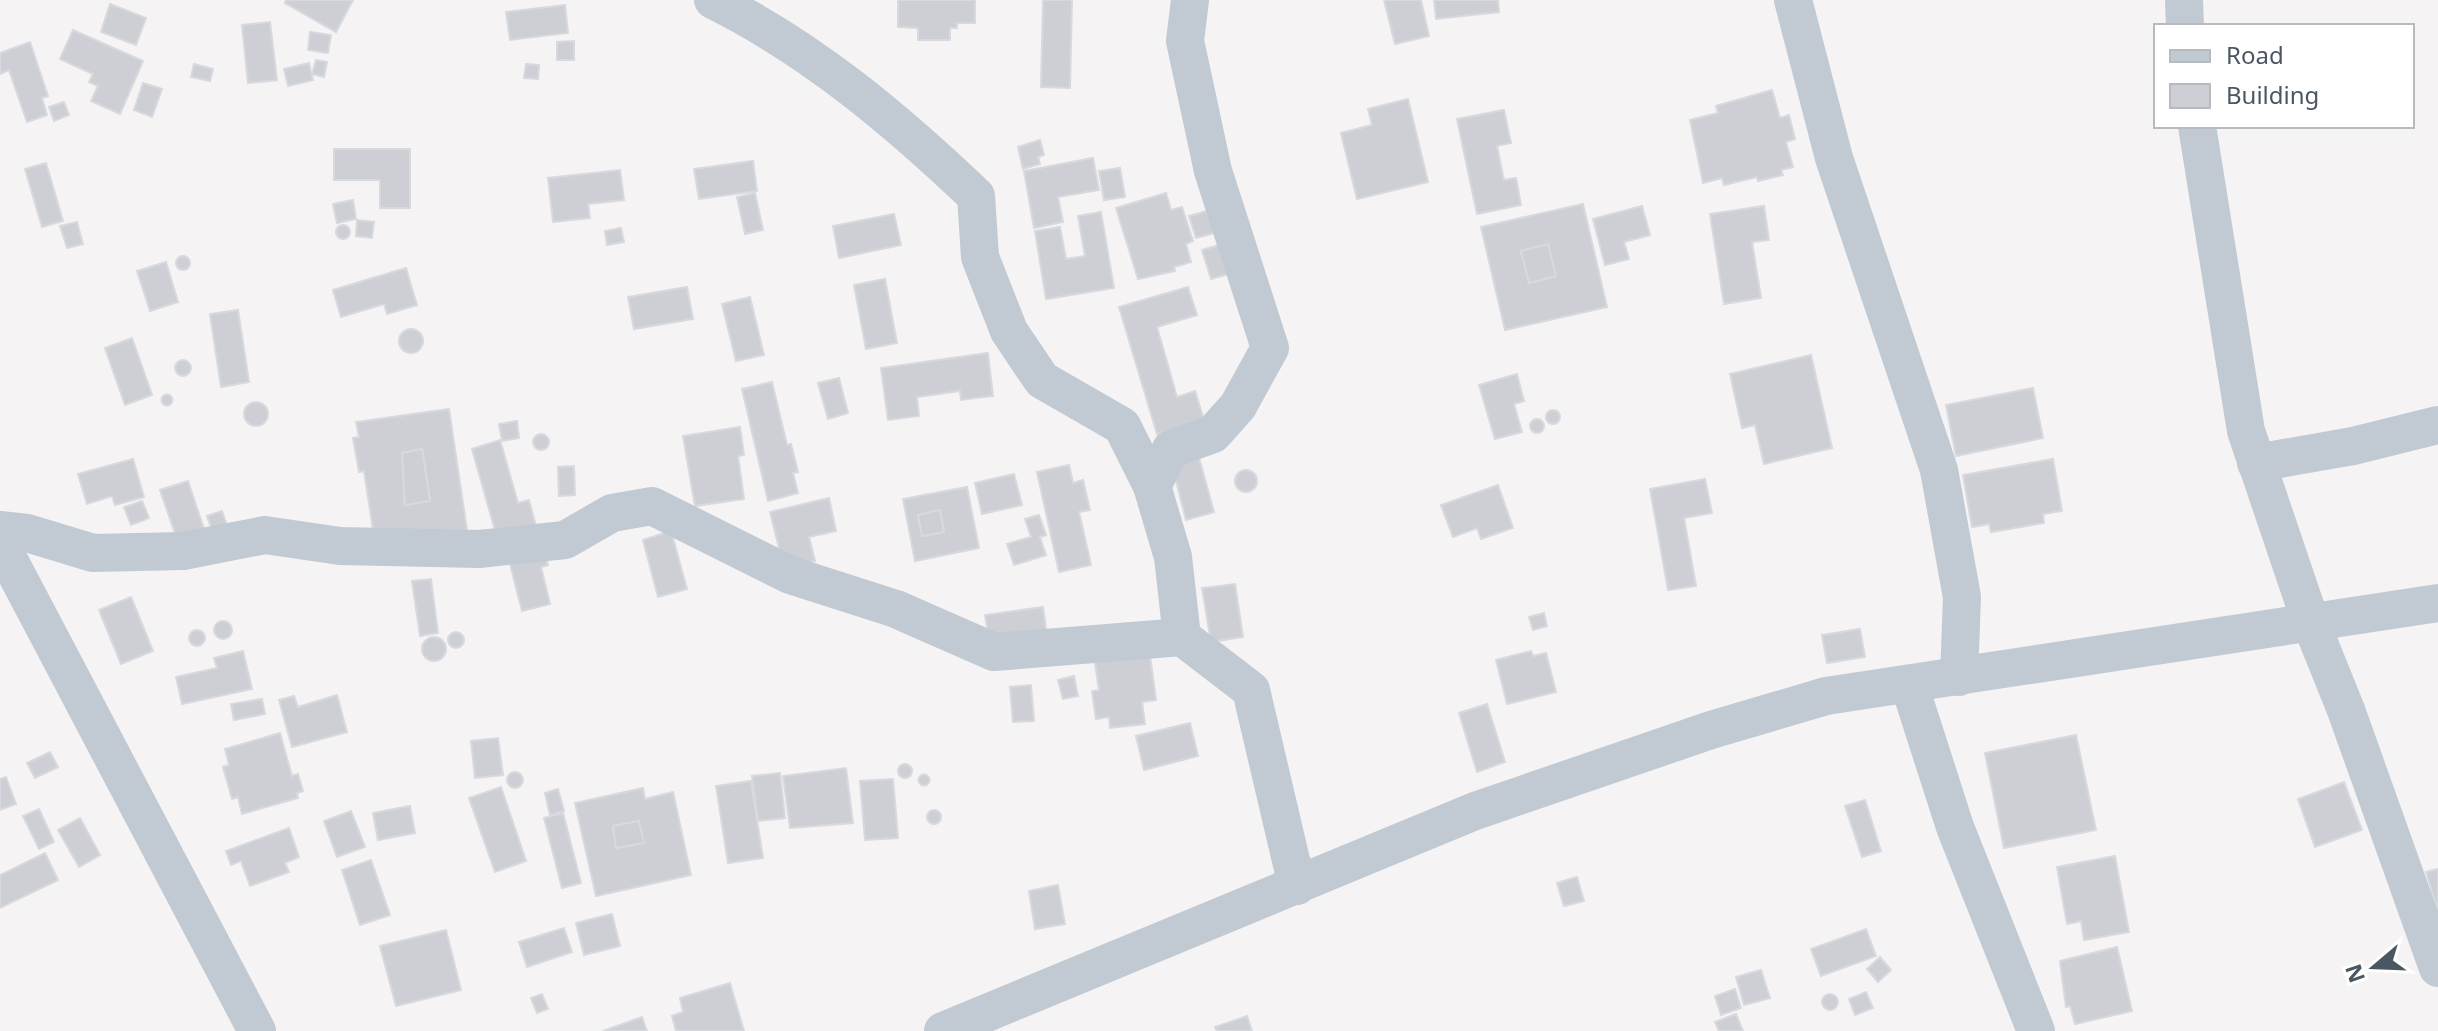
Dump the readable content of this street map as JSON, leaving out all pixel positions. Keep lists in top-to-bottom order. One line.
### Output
{"legend":["Road","Building"],"north":"left"}
